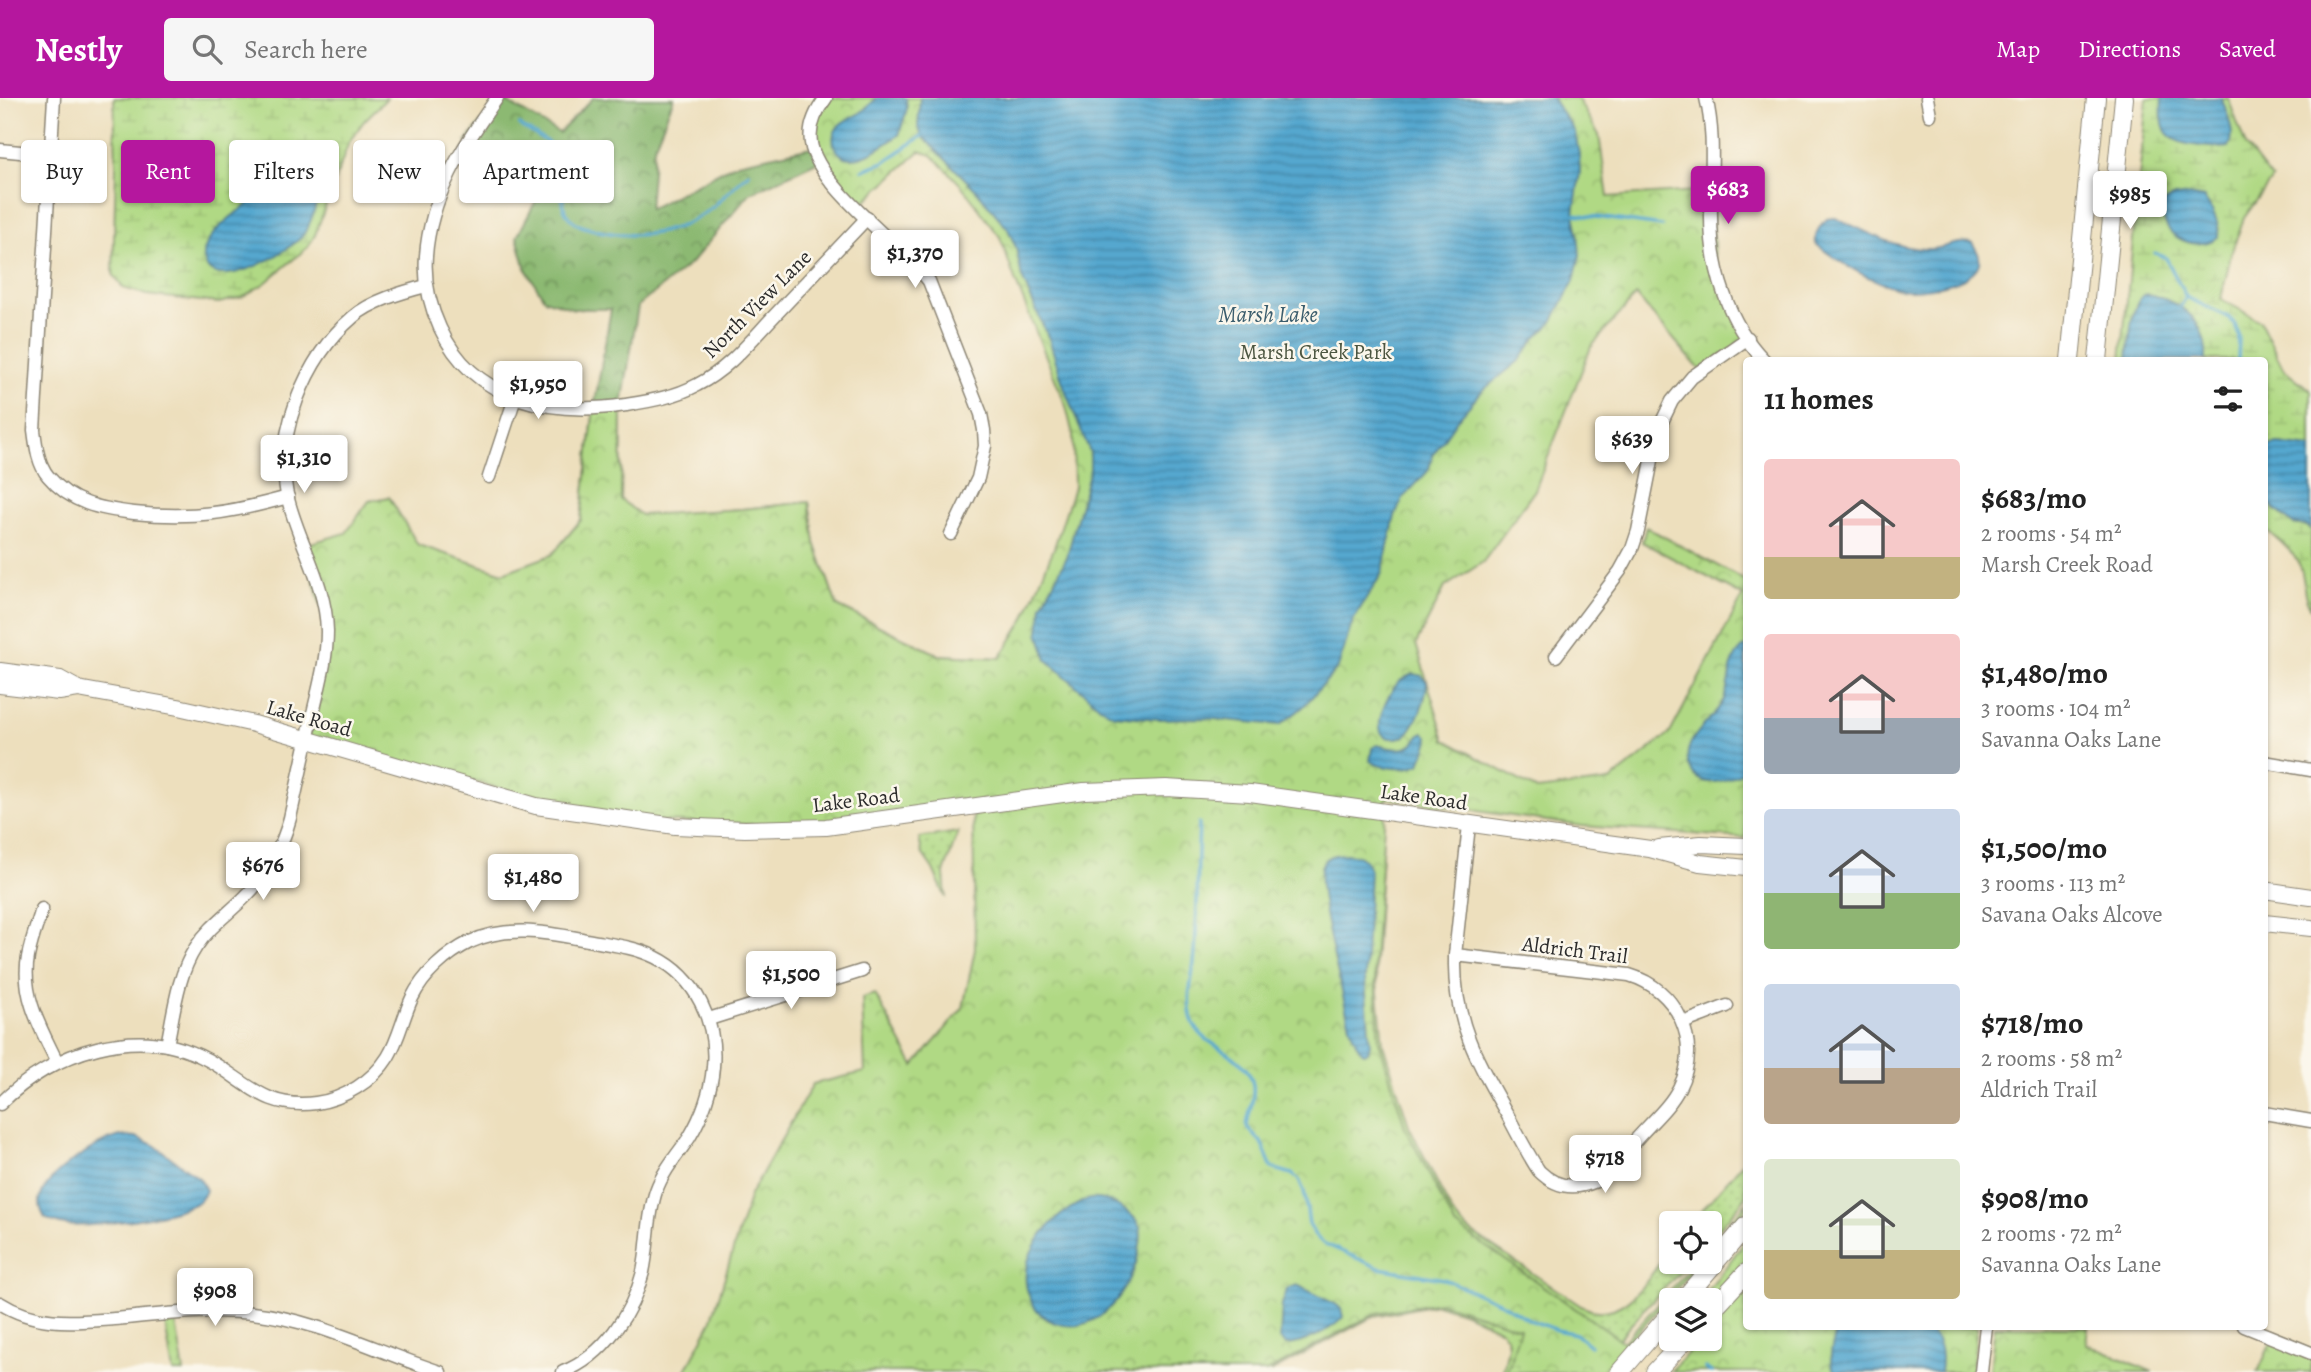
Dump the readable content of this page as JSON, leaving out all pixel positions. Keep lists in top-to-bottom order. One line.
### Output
{"streets":{"street":["North View Lane","Lake Road","Aldrich Trail"]},"crossings":[["Lake Road","Aldrich Trail"]],"water":["Marsh Lake"],"parks":["Marsh Creek Park"],"page":{"header":"Nestly","search":"Search here","nav":["Map","Directions","Saved"],"chip":["Buy","Rent","Filters","New","Apartment"],"price":["$683","$985","$1,370","$1,950","$639","$1,310","$676","$1,480","$1,500","$718","$908"],"heading":"11 homes","list":[{"name":"$683/mo","note":"2 rooms · 54 m² · Marsh Creek Road"},{"name":"$1,480/mo","note":"3 rooms · 104 m² · Savanna Oaks Lane"},{"name":"$1,500/mo","note":"3 rooms · 113 m² · Savana Oaks Alcove"},{"name":"$718/mo","note":"2 rooms · 58 m² · Aldrich Trail"},{"name":"$908/mo","note":"2 rooms · 72 m² · Savanna Oaks Lane"}]}}
